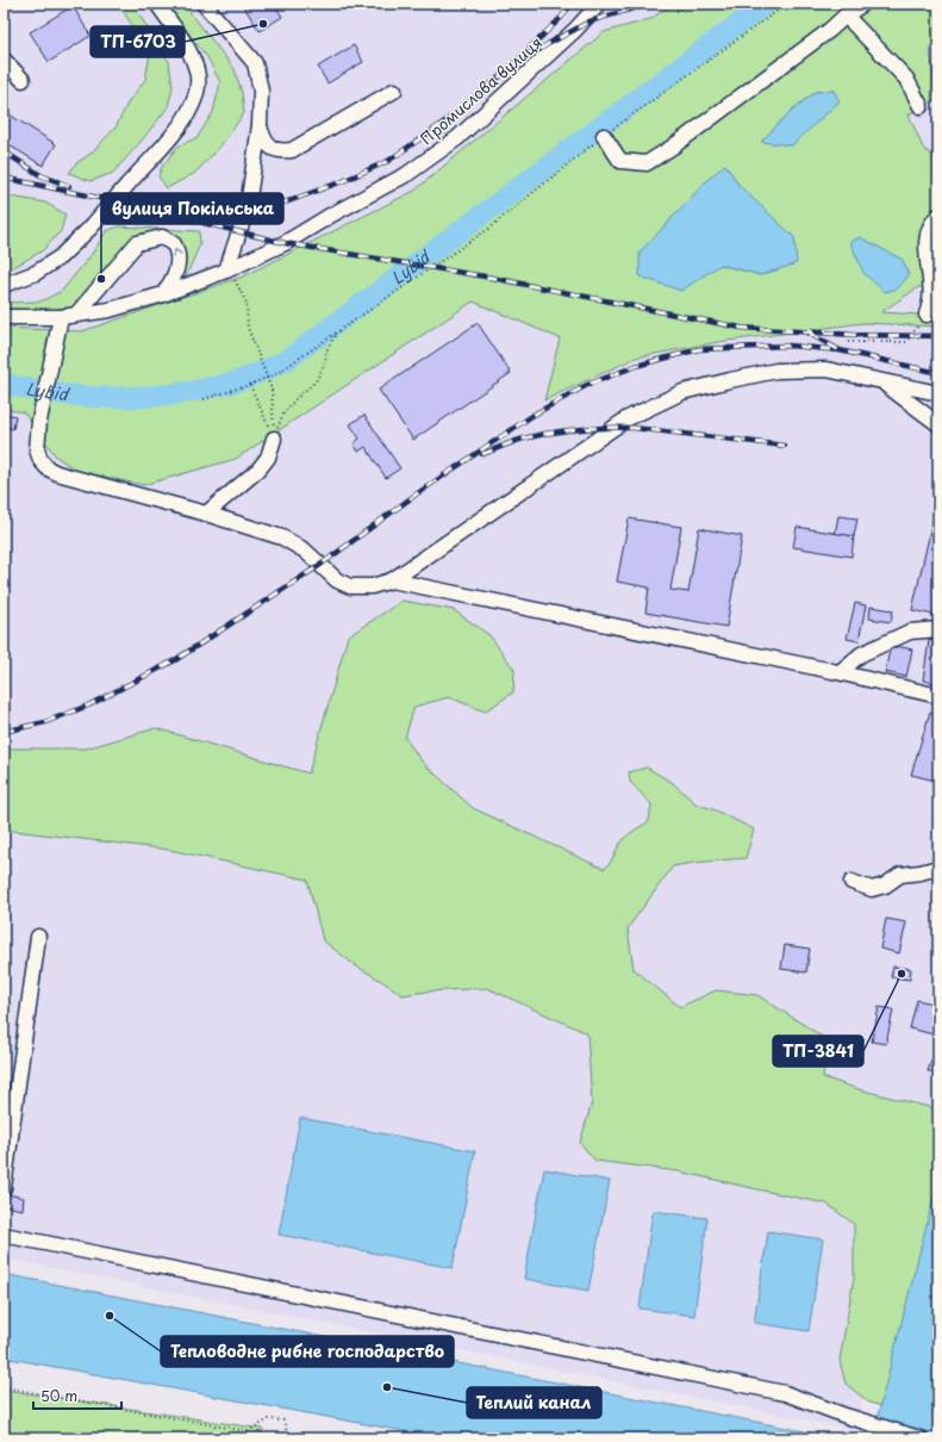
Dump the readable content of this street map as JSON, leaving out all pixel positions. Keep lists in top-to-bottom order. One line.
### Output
{"streets":{"street":["Промислова вулиця"]},"water":["Lybid"],"places":["ТП-6703","вулиця Покільська","ТП-3841","Тепловодне рибне господарство","Теплий канал"],"scale_bar":"50 m"}
